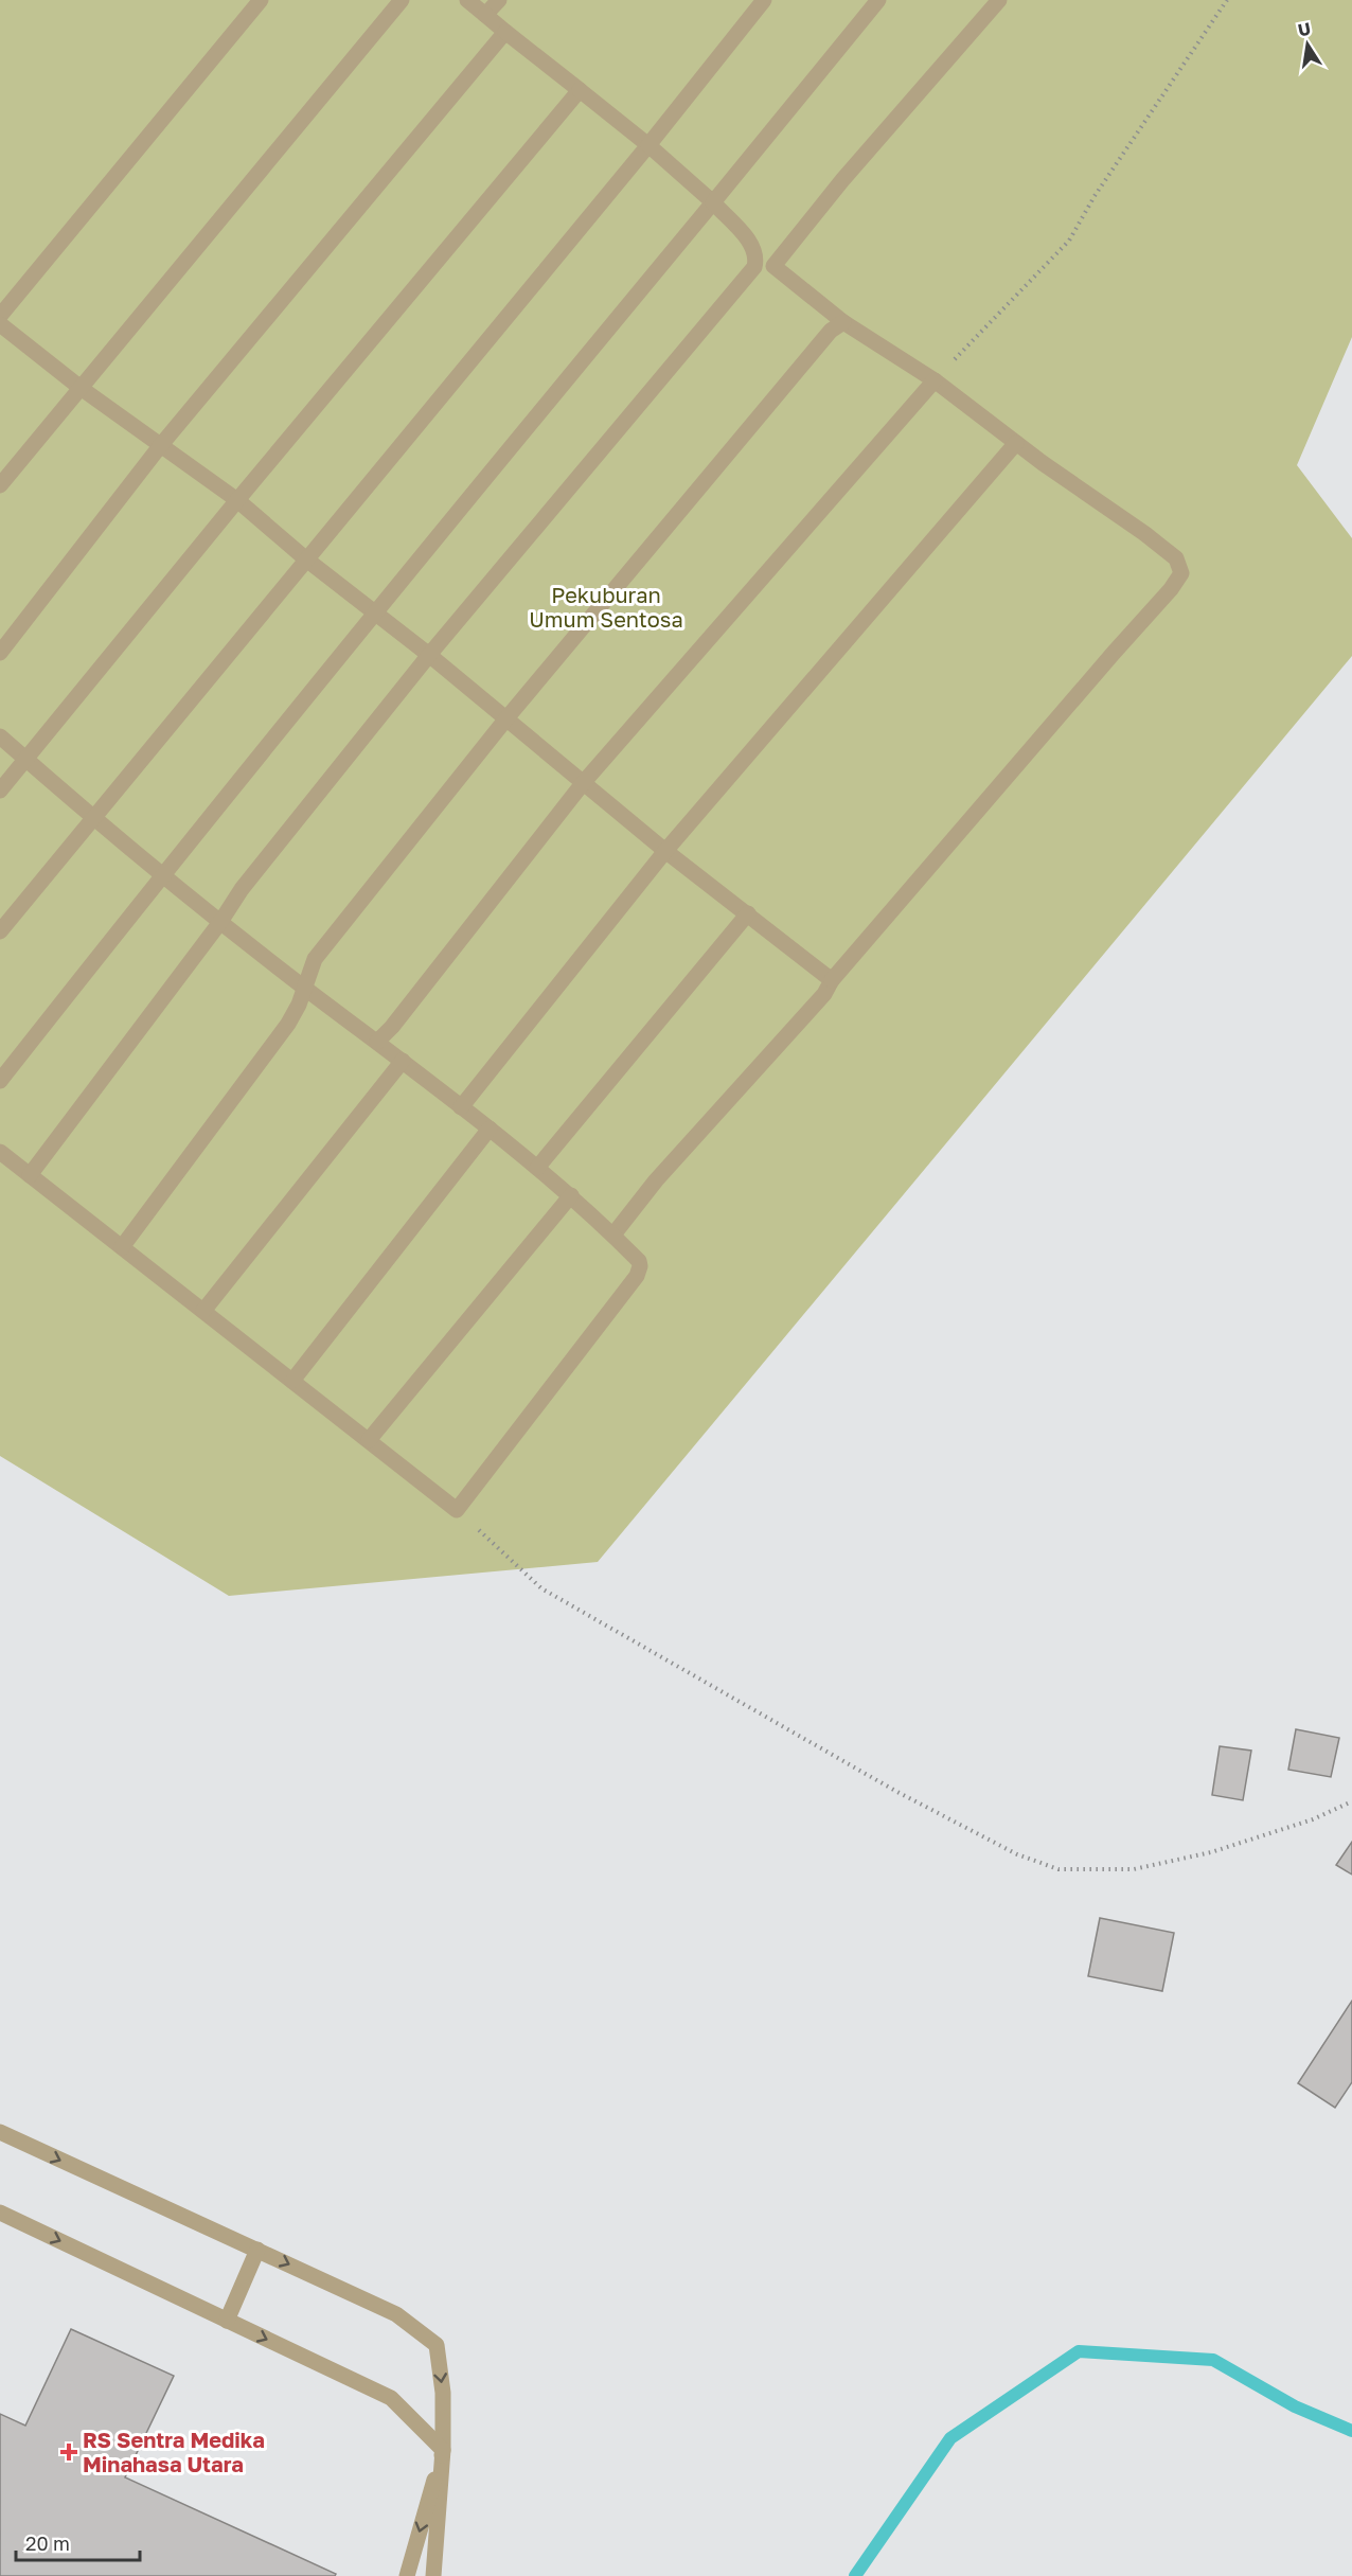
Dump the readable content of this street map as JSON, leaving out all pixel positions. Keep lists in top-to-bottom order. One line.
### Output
{"parks":["Pekuburan Umum Sentosa"],"places":{"health":["RS Sentra Medika Minahasa Utara"]},"scale_bar":"20 m","north":"top"}
